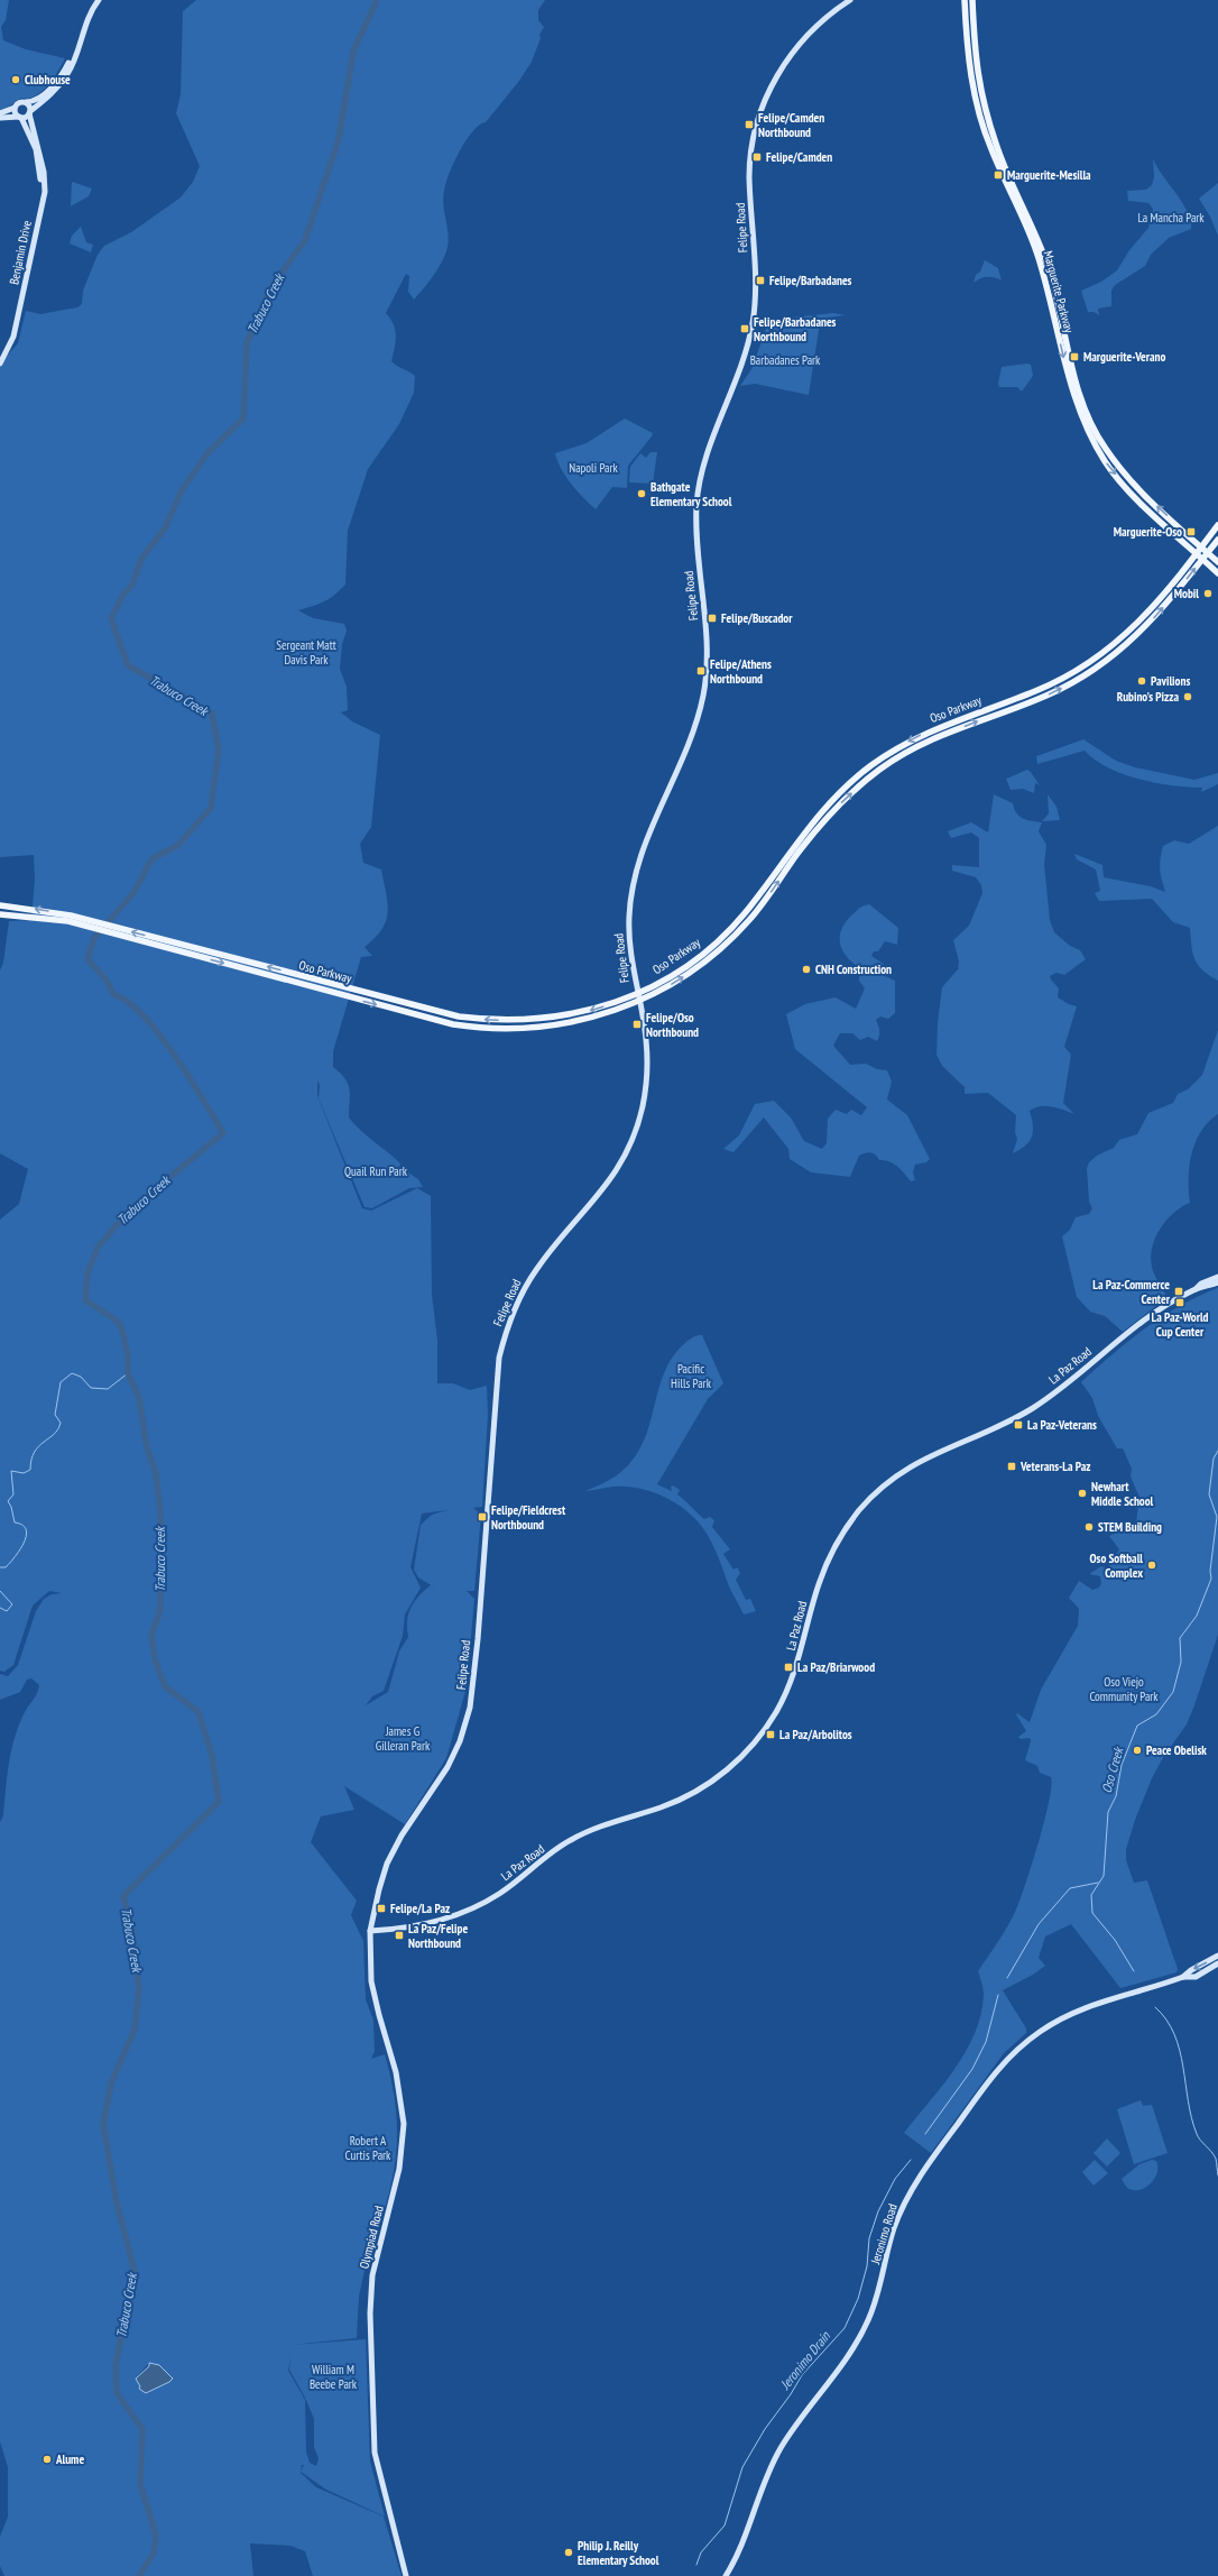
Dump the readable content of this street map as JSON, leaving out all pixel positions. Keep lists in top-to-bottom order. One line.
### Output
{"streets":{"main road":["Felipe Road","Benjamin Drive","Marguerite Parkway","Oso Parkway","La Paz Road","Jeronimo Road","Olympiad Road"]},"crossings":[["Felipe Road","Oso Parkway"],["Felipe Road","La Paz Road"],["Felipe Road","Olympiad Road"],["Marguerite Parkway","Oso Parkway"],["La Paz Road","Olympiad Road"]],"water":["Trabuco Creek","Oso Creek","Jeronimo Drain"],"parks":["La Mancha Park","Barbadanes Park","Napoli Park","Sergeant Matt Davis Park","Quail Run Park","Pacific Hills Park","Oso Viejo Community Park","James G Gilleran Park","Robert A Curtis Park","William M Beebe Park"],"places":{"other":["Clubhouse","Bathgate Elementary School","Mobil","Pavilions","Rubino's Pizza","CNH Construction","Newhart Middle School","STEM Building","Oso Softball Complex","Peace Obelisk","Alume","Philip J. Reilly Elementary School"],"transit":["Felipe/Camden Northbound","Felipe/Camden","Marguerite-Mesilla","Felipe/Barbadanes","Felipe/Barbadanes Northbound","Marguerite-Verano","Marguerite-Oso","Felipe/Buscador","Felipe/Athens Northbound","Felipe/Oso Northbound","La Paz-Commerce Center","La Paz-World Cup Center","La Paz-Veterans","Veterans-La Paz","Felipe/Fieldcrest Northbound","La Paz/Briarwood","La Paz/Arbolitos","Felipe/La Paz","La Paz/Felipe Northbound"]}}
